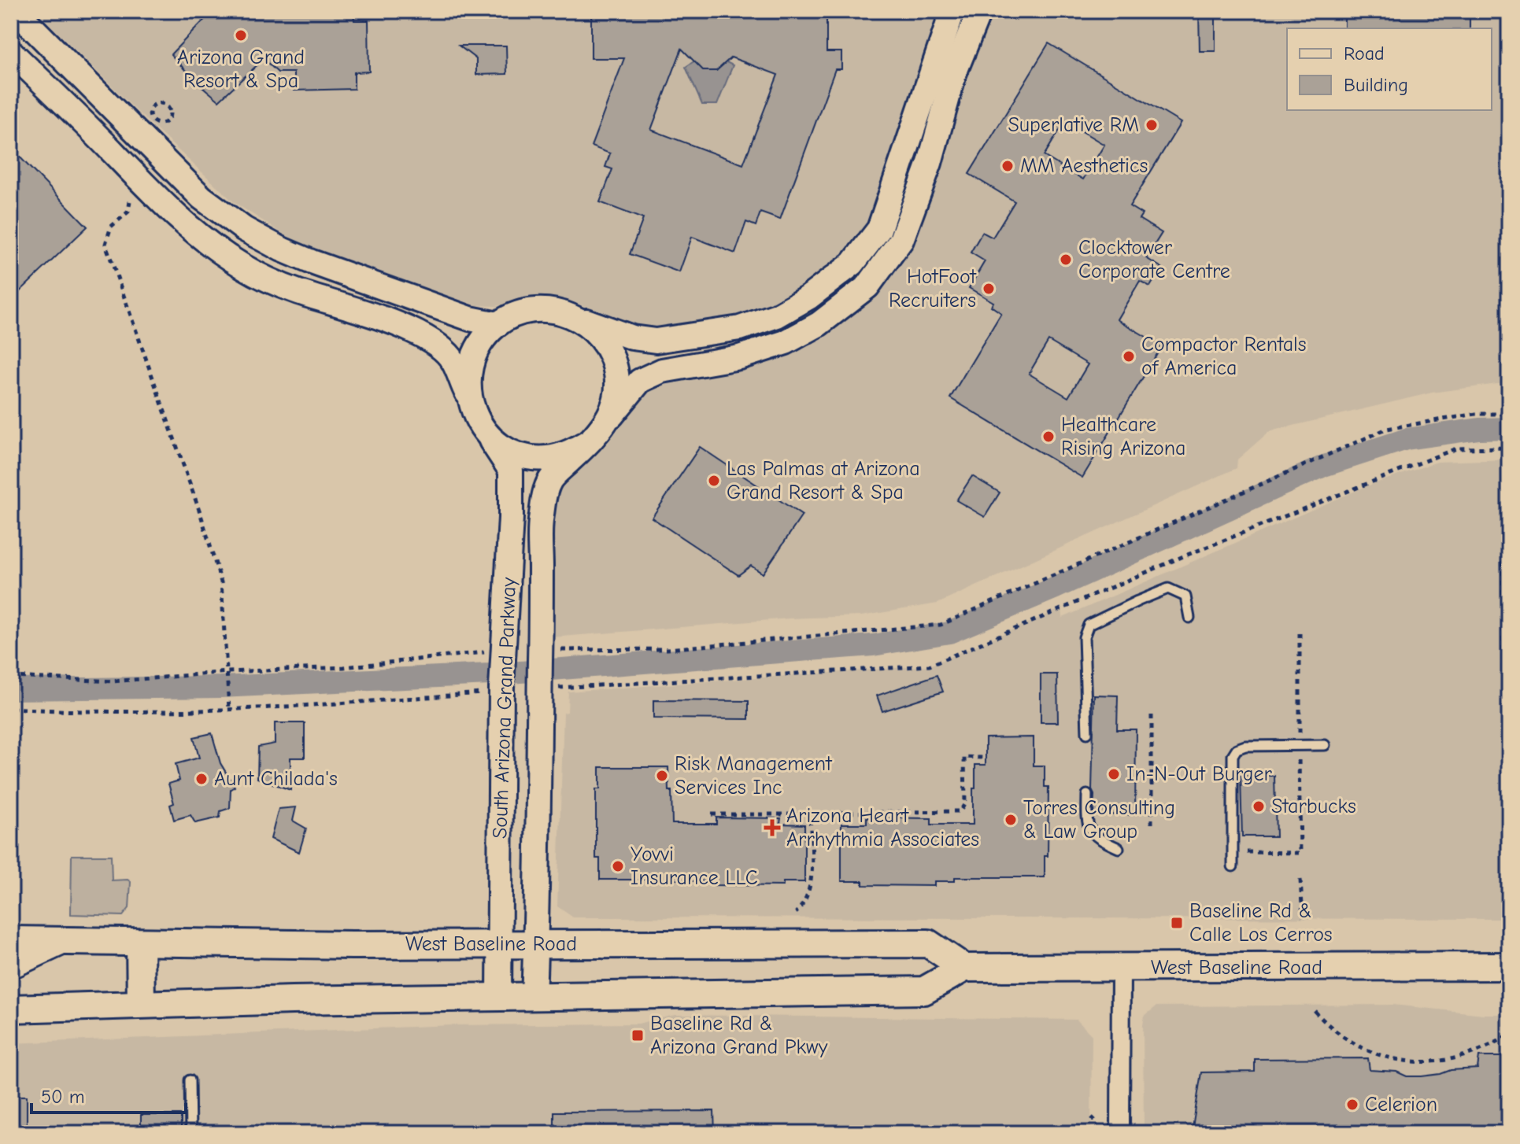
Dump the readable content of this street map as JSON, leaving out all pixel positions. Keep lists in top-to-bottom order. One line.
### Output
{"streets":{"main road":["West Baseline Road"],"street":["South Arizona Grand Parkway"]},"crossings":[["South Arizona Grand Parkway","West Baseline Road"]],"places":{"other":["Arizona Grand Resort & Spa","Superlative RM","MM Aesthetics","Clocktower Corporate Centre","HotFoot Recruiters","Compactor Rentals of America","Healthcare Rising Arizona","Las Palmas at Arizona Grand Resort & Spa","In-N-Out Burger","Risk Management Services Inc","Aunt Chilada's","Starbucks","Torres Consulting & Law Group","Yovvi Insurance LLC","Celerion"],"health":["Arizona Heart Arrhythmia Associates"],"transit":["Baseline Rd & Calle Los Cerros","Baseline Rd & Arizona Grand Pkwy"]},"legend":["Road","Building"],"scale_bar":"50 m"}
